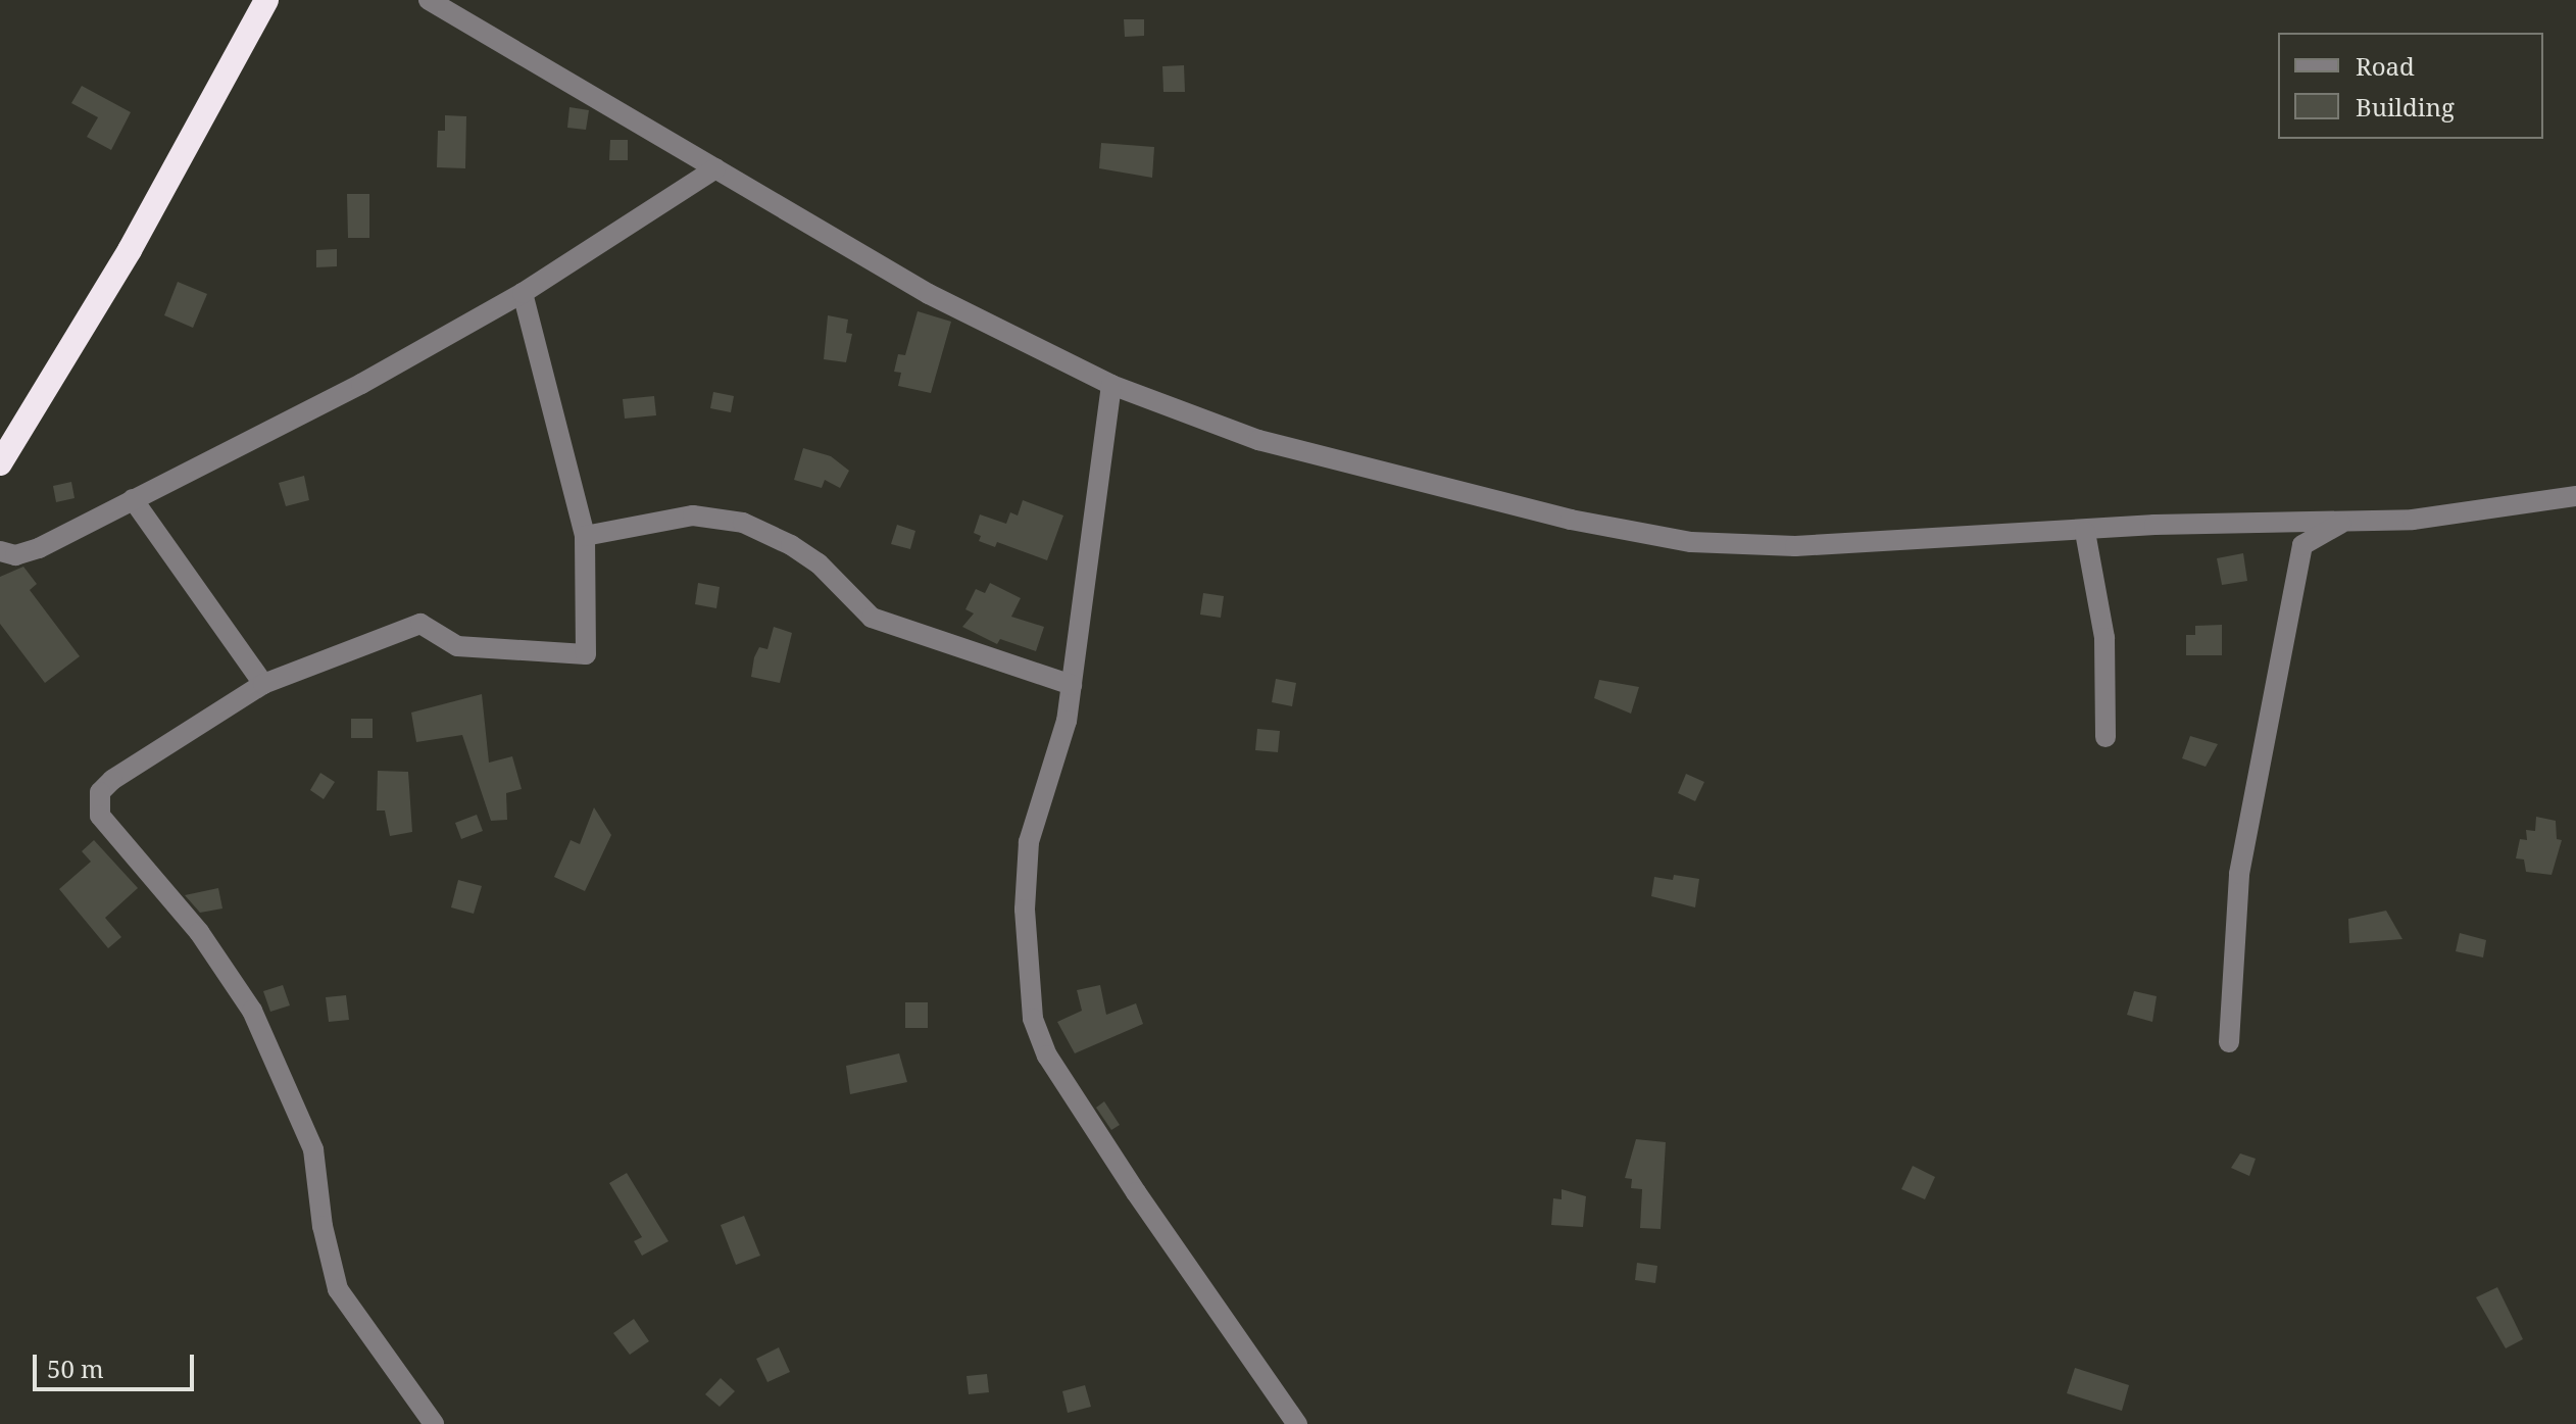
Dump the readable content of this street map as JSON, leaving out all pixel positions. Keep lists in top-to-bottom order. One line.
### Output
{"legend":["Road","Building"],"scale_bar":"50 m"}
